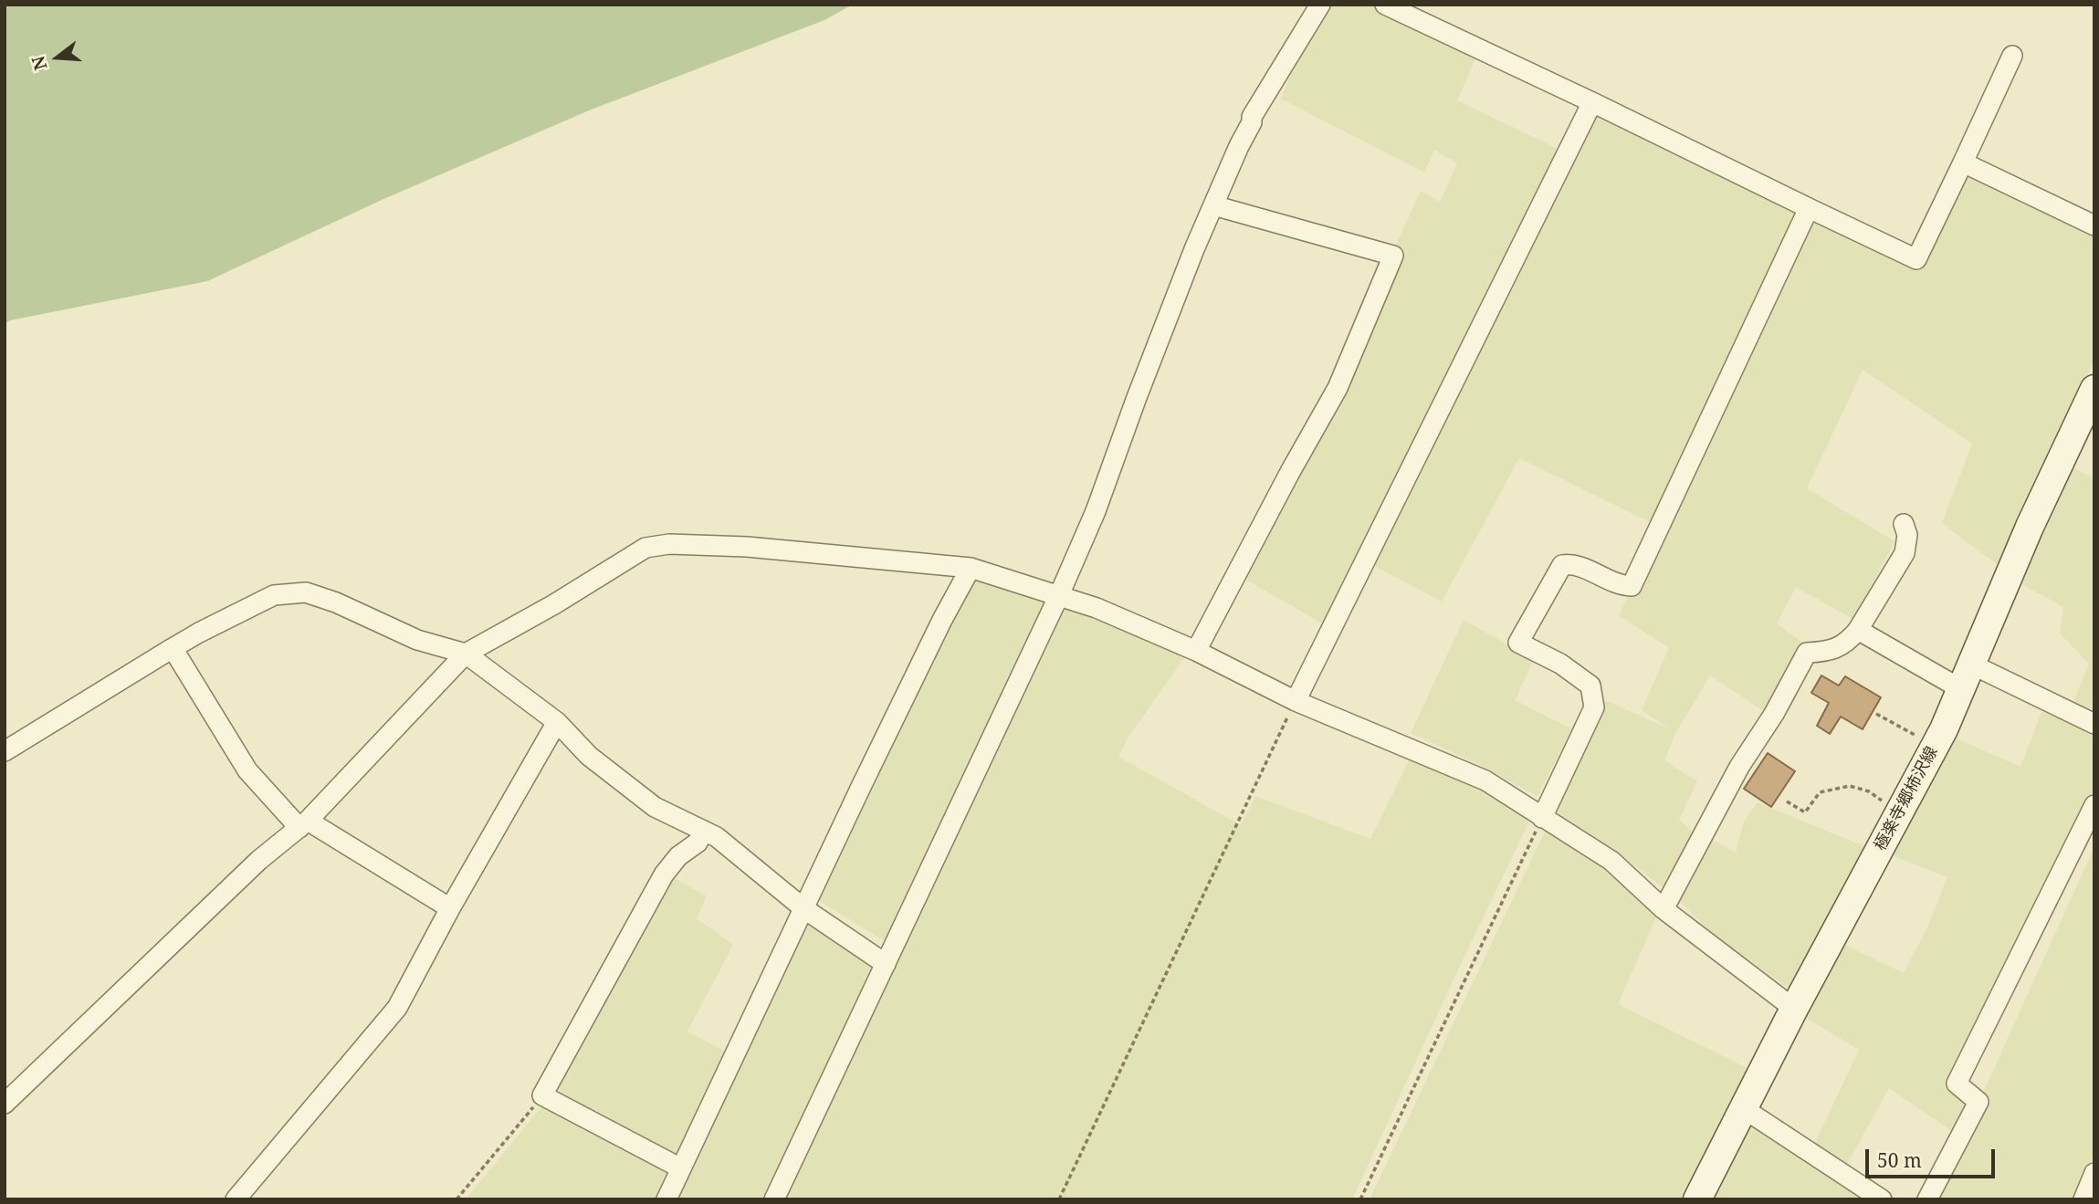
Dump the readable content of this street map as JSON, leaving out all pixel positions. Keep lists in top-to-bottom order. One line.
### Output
{"streets":{"main road":["極楽寺郷柿沢線"]},"scale_bar":"50 m","north":"left"}
